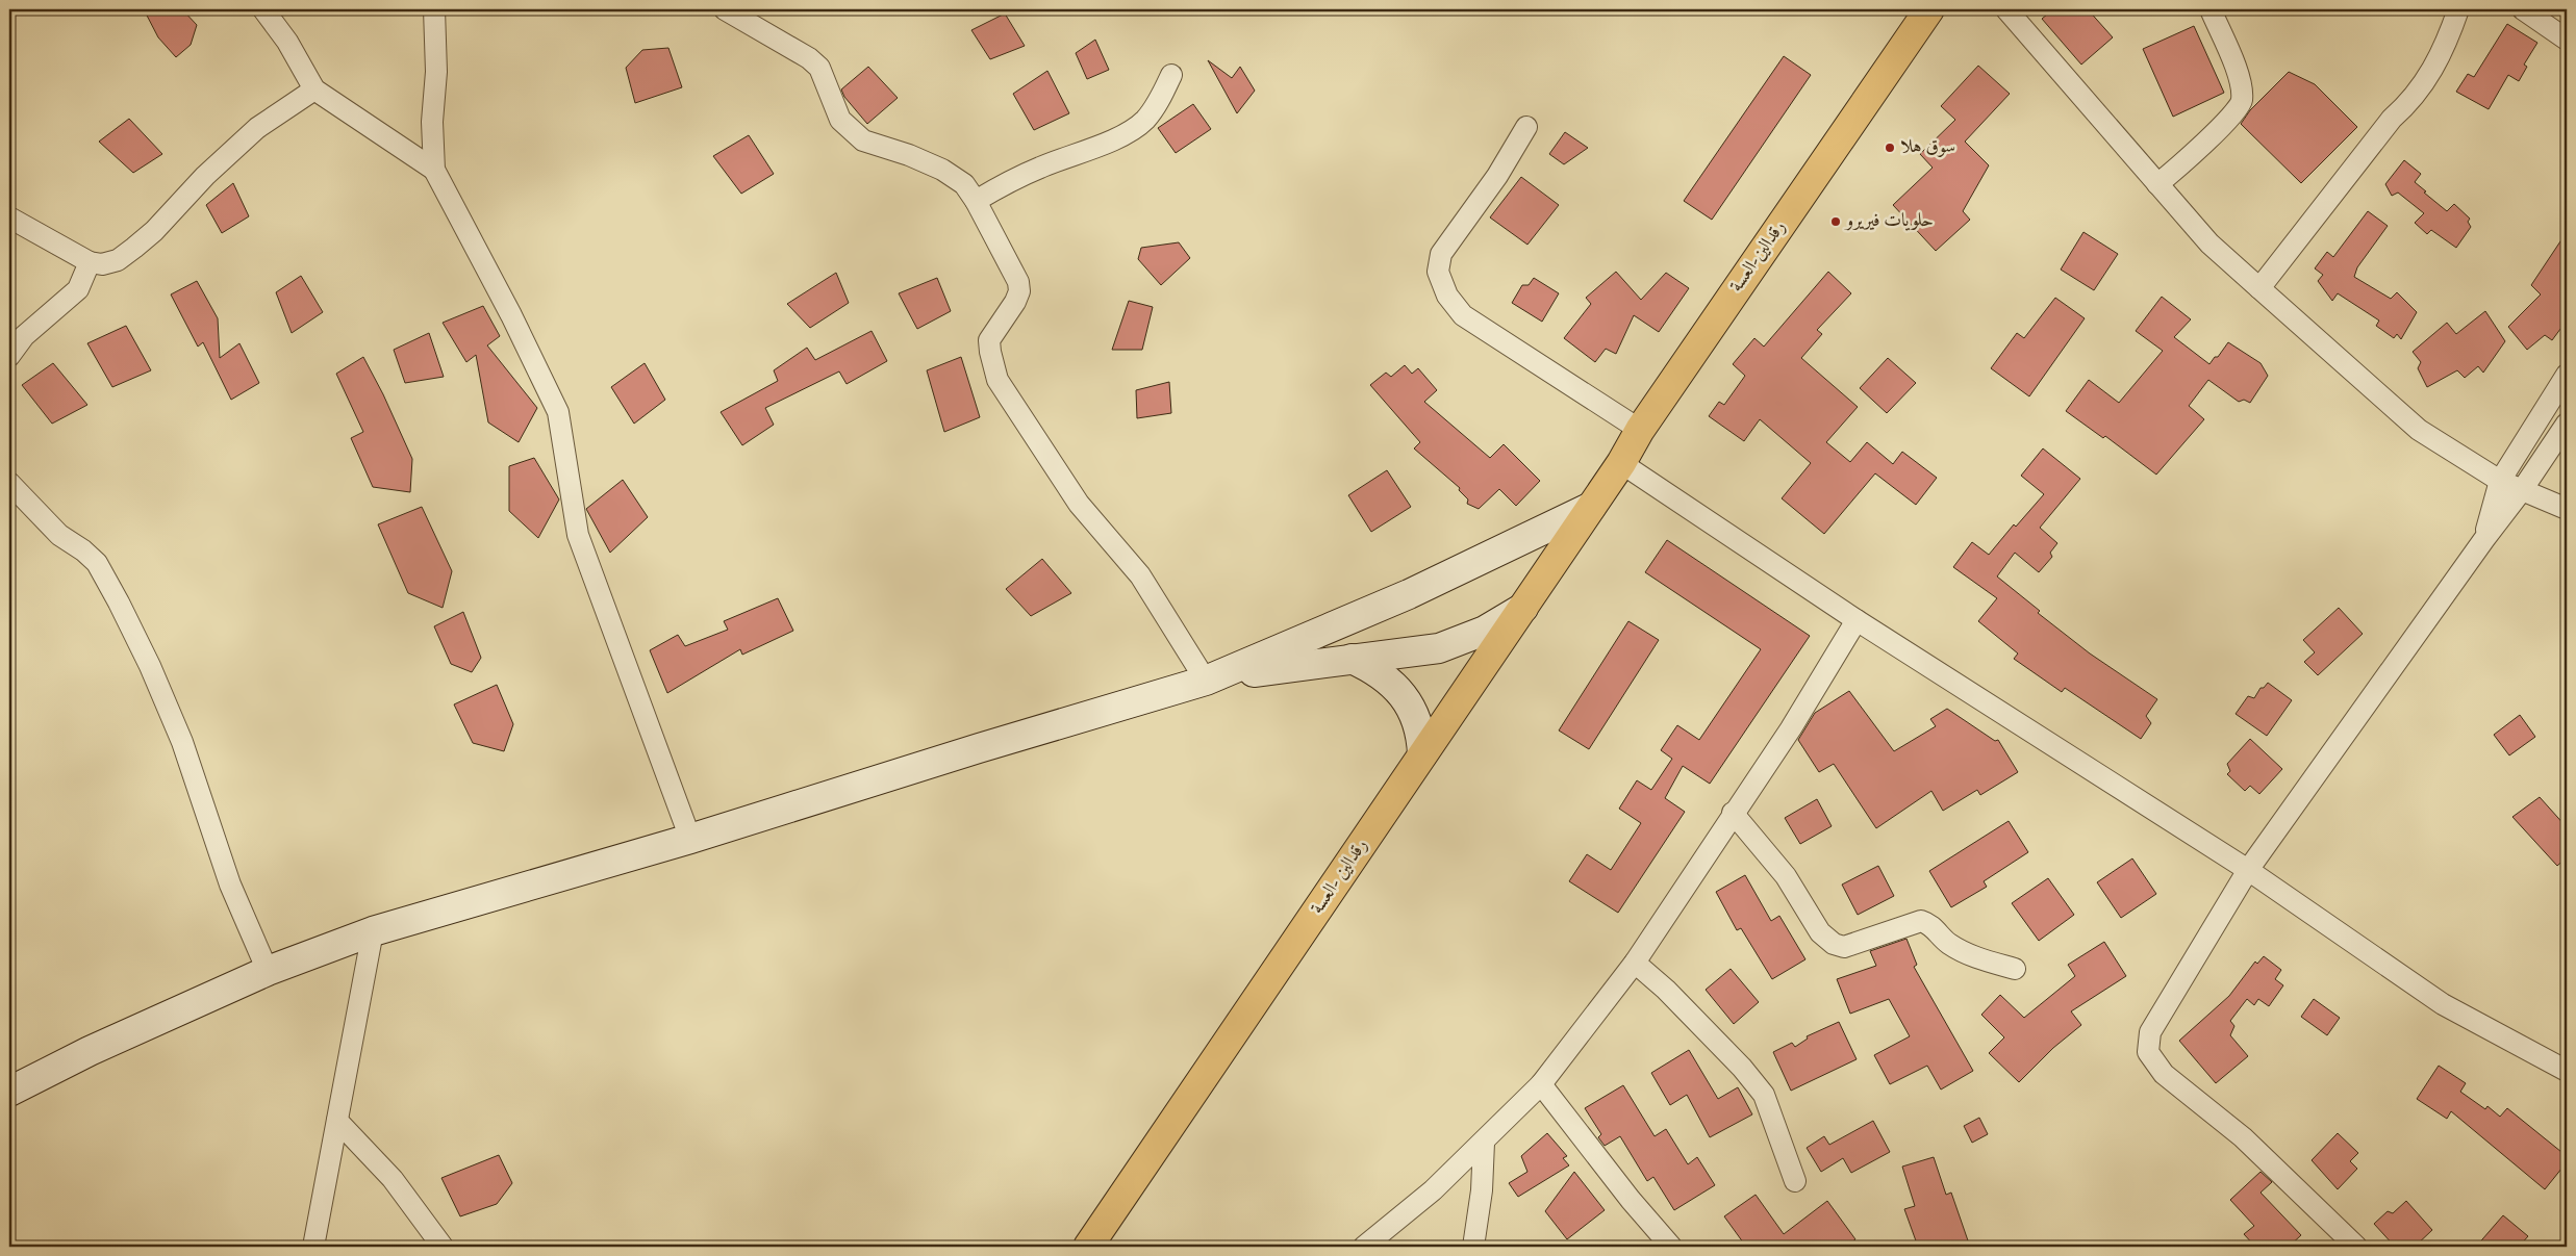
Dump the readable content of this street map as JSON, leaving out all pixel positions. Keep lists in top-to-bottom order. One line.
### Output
{"streets":{"main road":["رقدالين-العسة","رقدالين -العسة"]},"crossings":[["رقدالين-العسة","رقدالين -العسة"]],"places":["سوق هلا","حلويات فيريرو"]}
